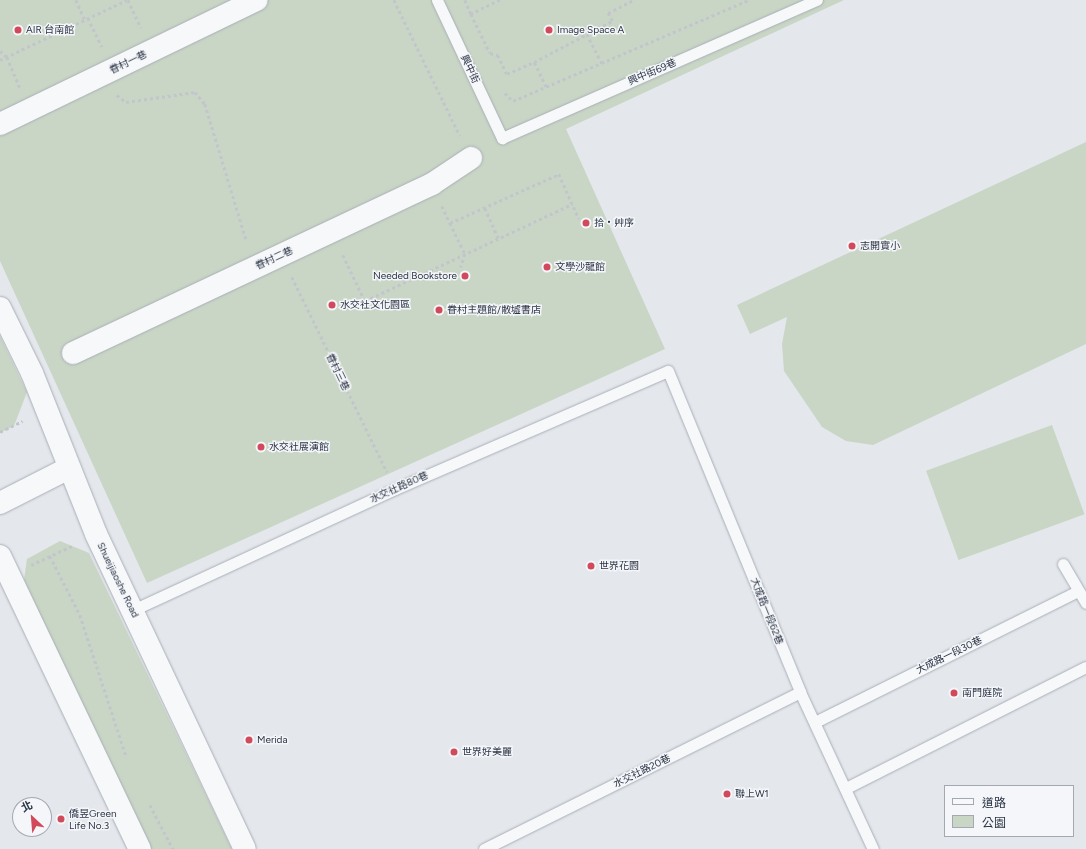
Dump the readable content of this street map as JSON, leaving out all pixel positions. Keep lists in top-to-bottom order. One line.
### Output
{"streets":{"street":["眷村一巷","眷村二巷","Shueijiaoshe Road"],"lane":["興中街","興中街69巷","水交社路80巷","大成路一段62巷","大成路一段30巷","水交社路20巷"],"path":["眷村三巷"]},"crossings":[["興中街","興中街69巷"],["眷村二巷","眷村三巷"],["眷村三巷","水交社路80巷"],["水交社路80巷","Shueijiaoshe Road"],["水交社路80巷","大成路一段62巷"],["大成路一段62巷","水交社路20巷"]],"places":["AIR 台南館","Image Space A","拾・艸序","志開實小","文學沙龍館","Needed Bookstore","水交社文化園區","眷村主題館/敝墟書店","水交社展演館","世界花園","南門庭院","Merida","世界好美麗","聯上W1","僑昱Green Life No.3"],"legend":["道路","公園"],"north":"top left"}
